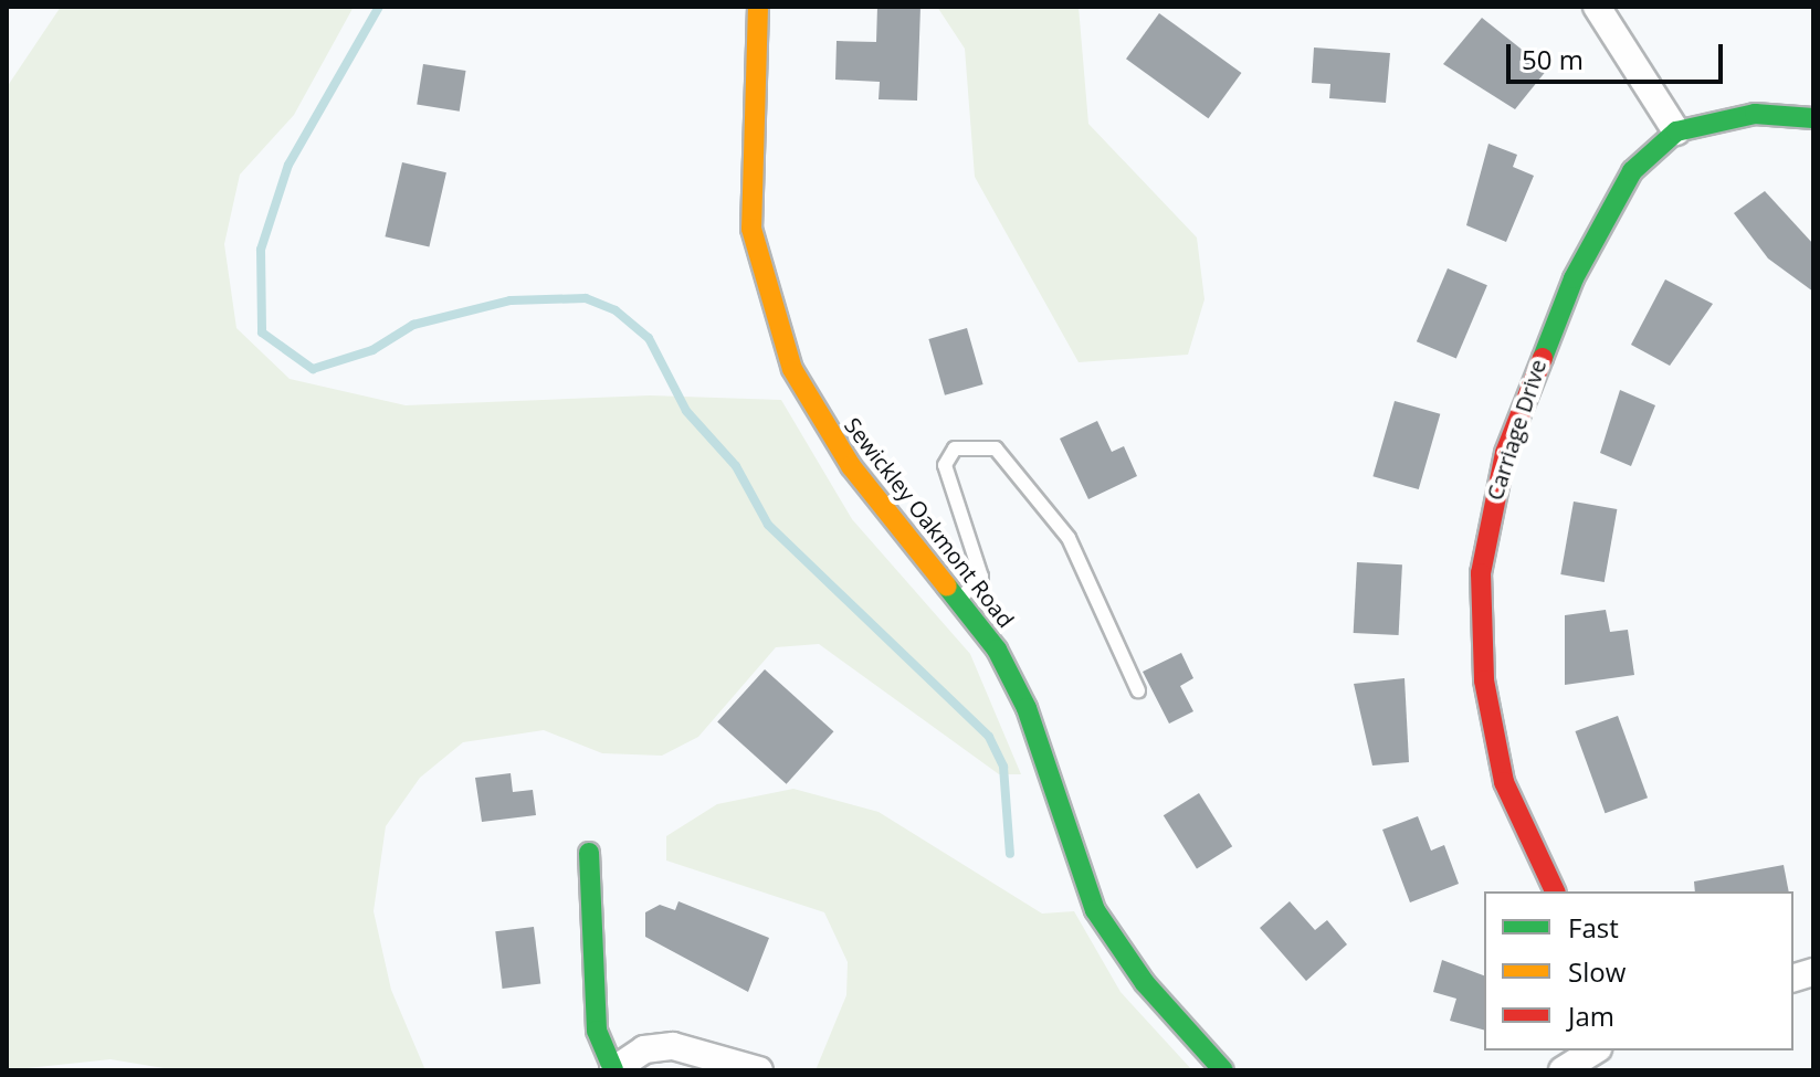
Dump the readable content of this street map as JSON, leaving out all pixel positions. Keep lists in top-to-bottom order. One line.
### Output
{"streets":{"main road":["Carriage Drive","Sewickley Oakmont Road"]},"legend":["Fast","Slow","Jam"],"scale_bar":"50 m"}
